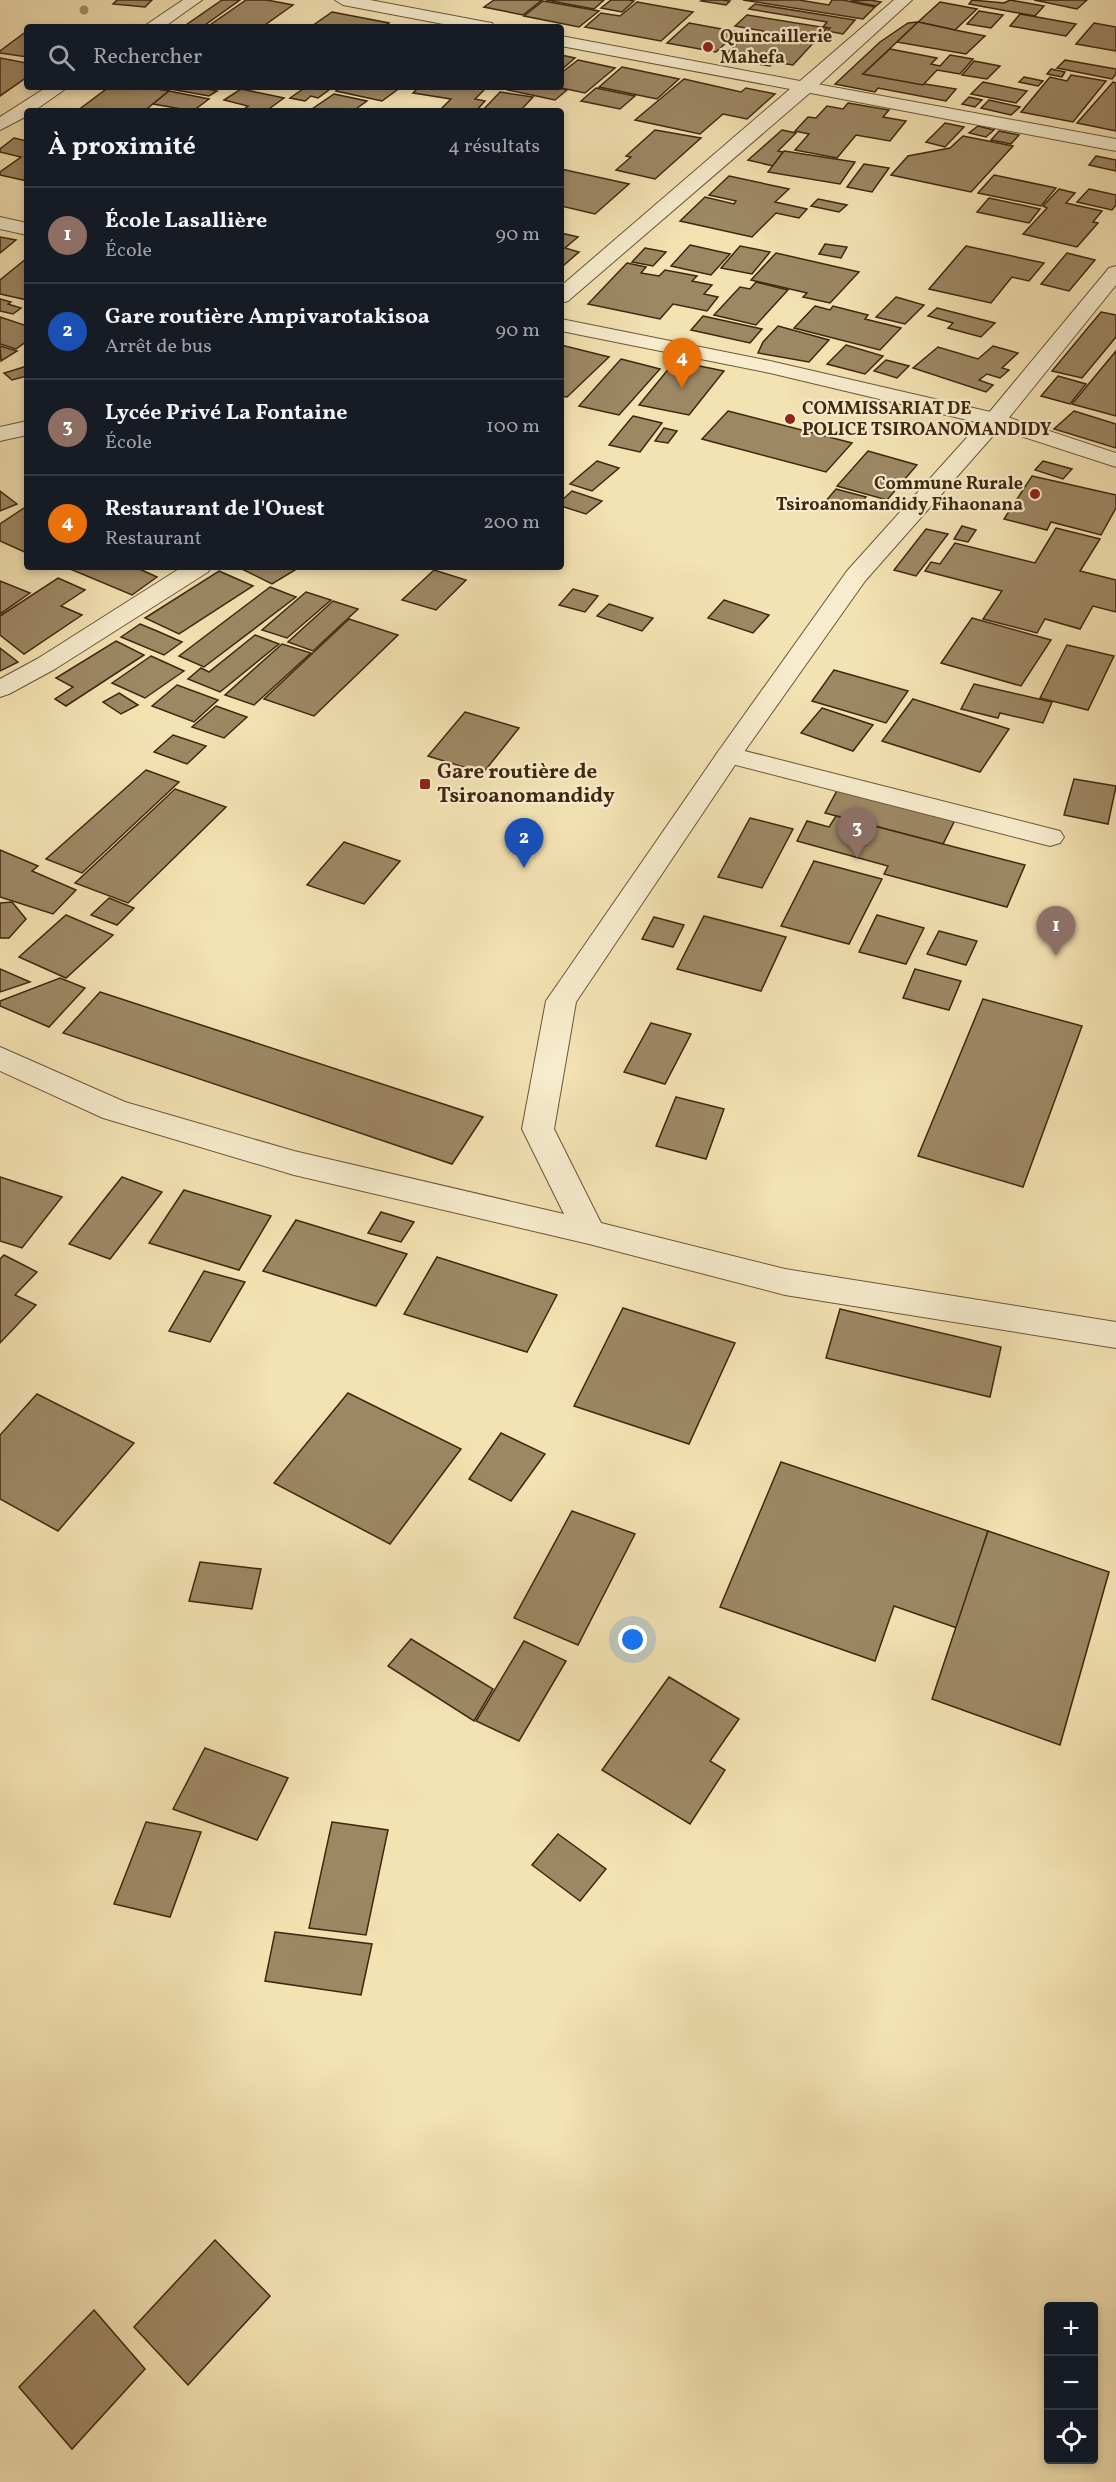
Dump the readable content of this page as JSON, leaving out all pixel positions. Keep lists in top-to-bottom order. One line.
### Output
{"places":{"other":["Quincaillerie Mahefa","COMMISSARIAT DE POLICE TSIROANOMANDIDY","Commune Rurale Tsiroanomandidy Fihaonana"],"transit":["Gare routière de Tsiroanomandidy"]},"page":{"search":"Rechercher","heading":["À proximité","4 résultats"],"list":[{"mark":"1","name":"École Lasallière","note":"École","value":"90 m"},{"mark":"2","name":"Gare routière Ampivarotakisoa","note":"Arrêt de bus","value":"90 m"},{"mark":"3","name":"Lycée Privé La Fontaine","note":"École","value":"100 m"},{"mark":"4","name":"Restaurant de l'Ouest","note":"Restaurant","value":"200 m"}],"pins":["4","3","2","1"],"map_buttons":["+","−"]}}
